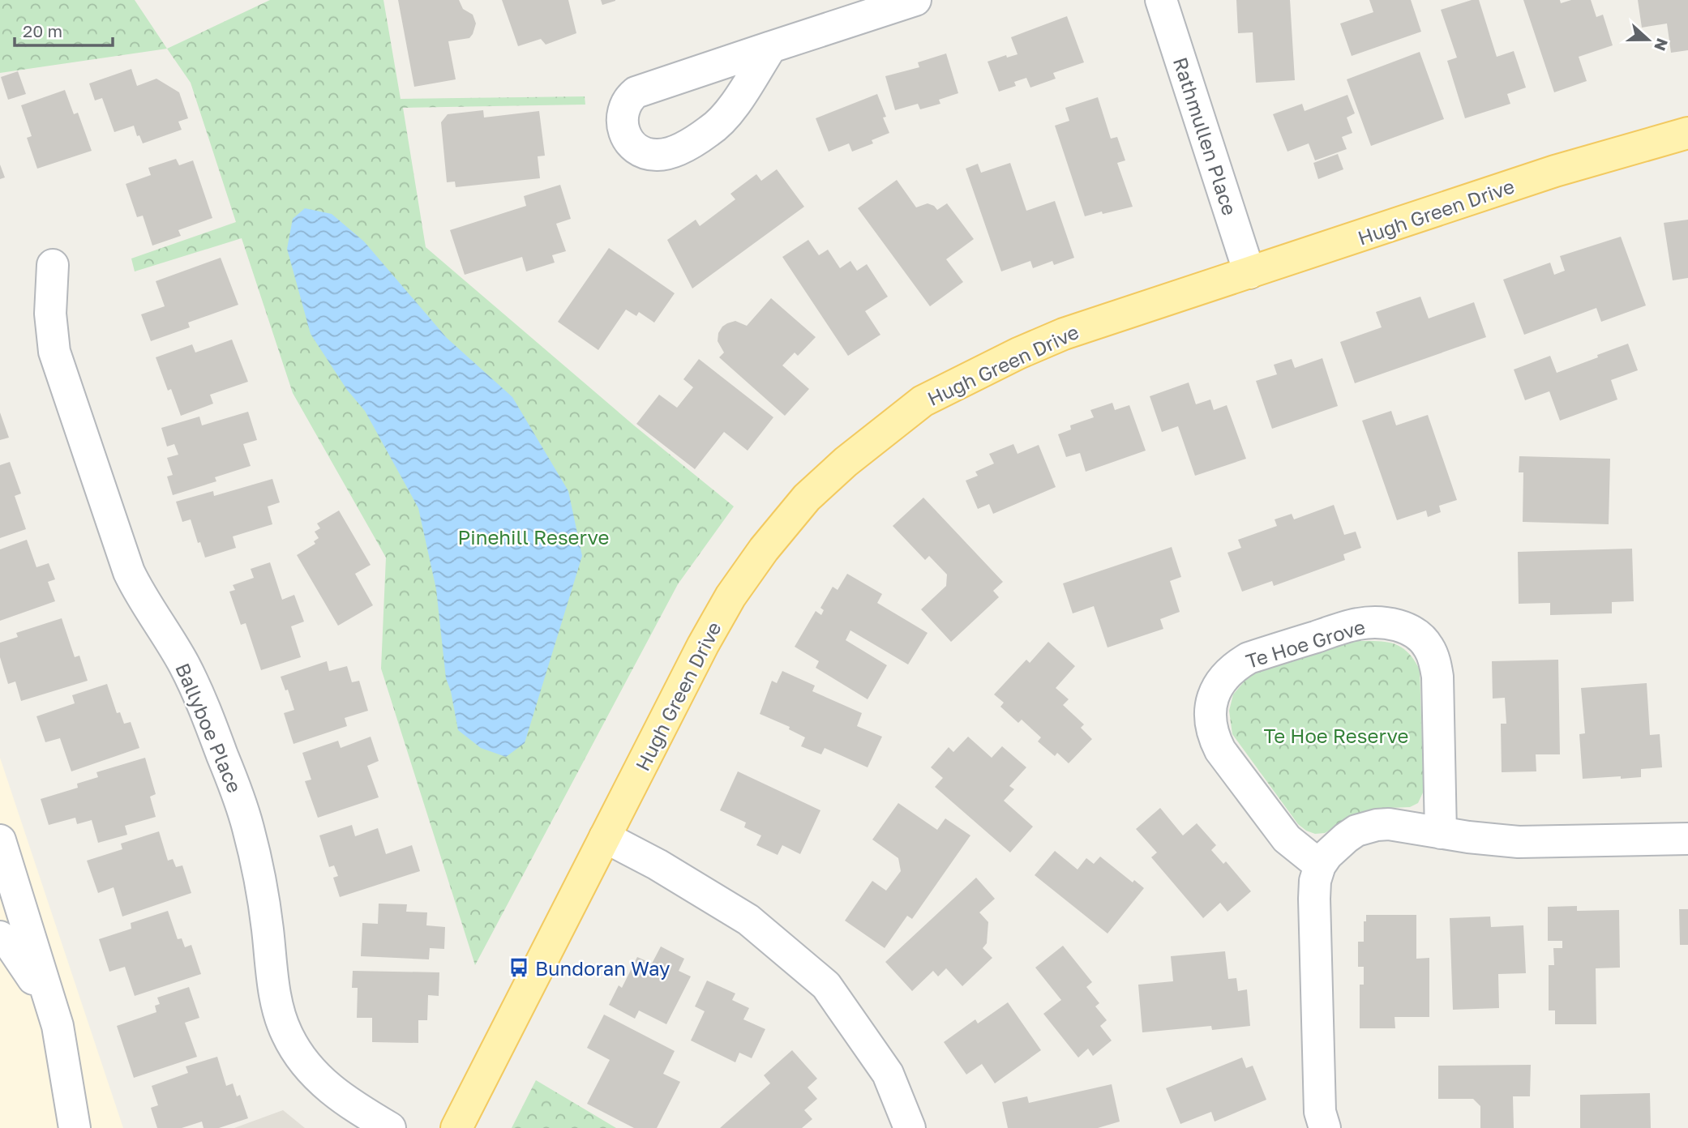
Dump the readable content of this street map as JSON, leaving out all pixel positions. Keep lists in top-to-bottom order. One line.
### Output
{"streets":{"main road":["Hugh Green Drive"],"street":["Rathmullen Place","Te Hoe Grove","Ballyboe Place"]},"crossings":[["Rathmullen Place","Hugh Green Drive"]],"parks":["Pinehill Reserve","Te Hoe Reserve"],"places":{"bus stop":["Bundoran Way"]},"scale_bar":"20 m","north":"right"}
